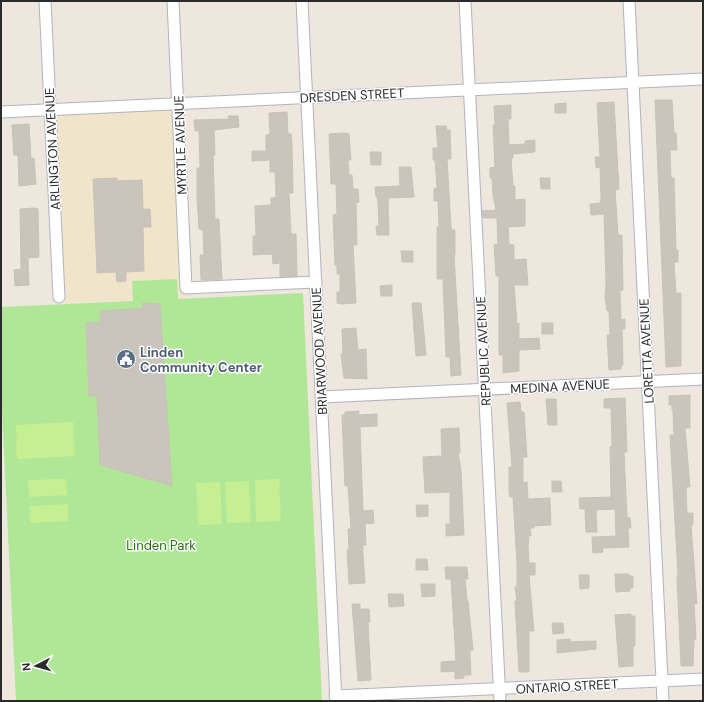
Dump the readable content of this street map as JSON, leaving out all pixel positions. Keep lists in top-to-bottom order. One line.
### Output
{"streets":{"street":["DRESDEN STREET","MYRTLE AVENUE","ARLINGTON AVENUE","BRIARWOOD AVENUE","REPUBLIC AVENUE","LORETTA AVENUE","MEDINA AVENUE","ONTARIO STREET"]},"crossings":[["DRESDEN STREET","MYRTLE AVENUE"],["DRESDEN STREET","ARLINGTON AVENUE"],["DRESDEN STREET","BRIARWOOD AVENUE"],["DRESDEN STREET","REPUBLIC AVENUE"],["DRESDEN STREET","LORETTA AVENUE"],["MYRTLE AVENUE","BRIARWOOD AVENUE"],["BRIARWOOD AVENUE","MEDINA AVENUE"],["BRIARWOOD AVENUE","ONTARIO STREET"],["REPUBLIC AVENUE","MEDINA AVENUE"],["REPUBLIC AVENUE","ONTARIO STREET"],["LORETTA AVENUE","MEDINA AVENUE"],["LORETTA AVENUE","ONTARIO STREET"]],"parks":["Linden Park"],"places":{"public building":["Linden Community Center"]},"north":"left"}
